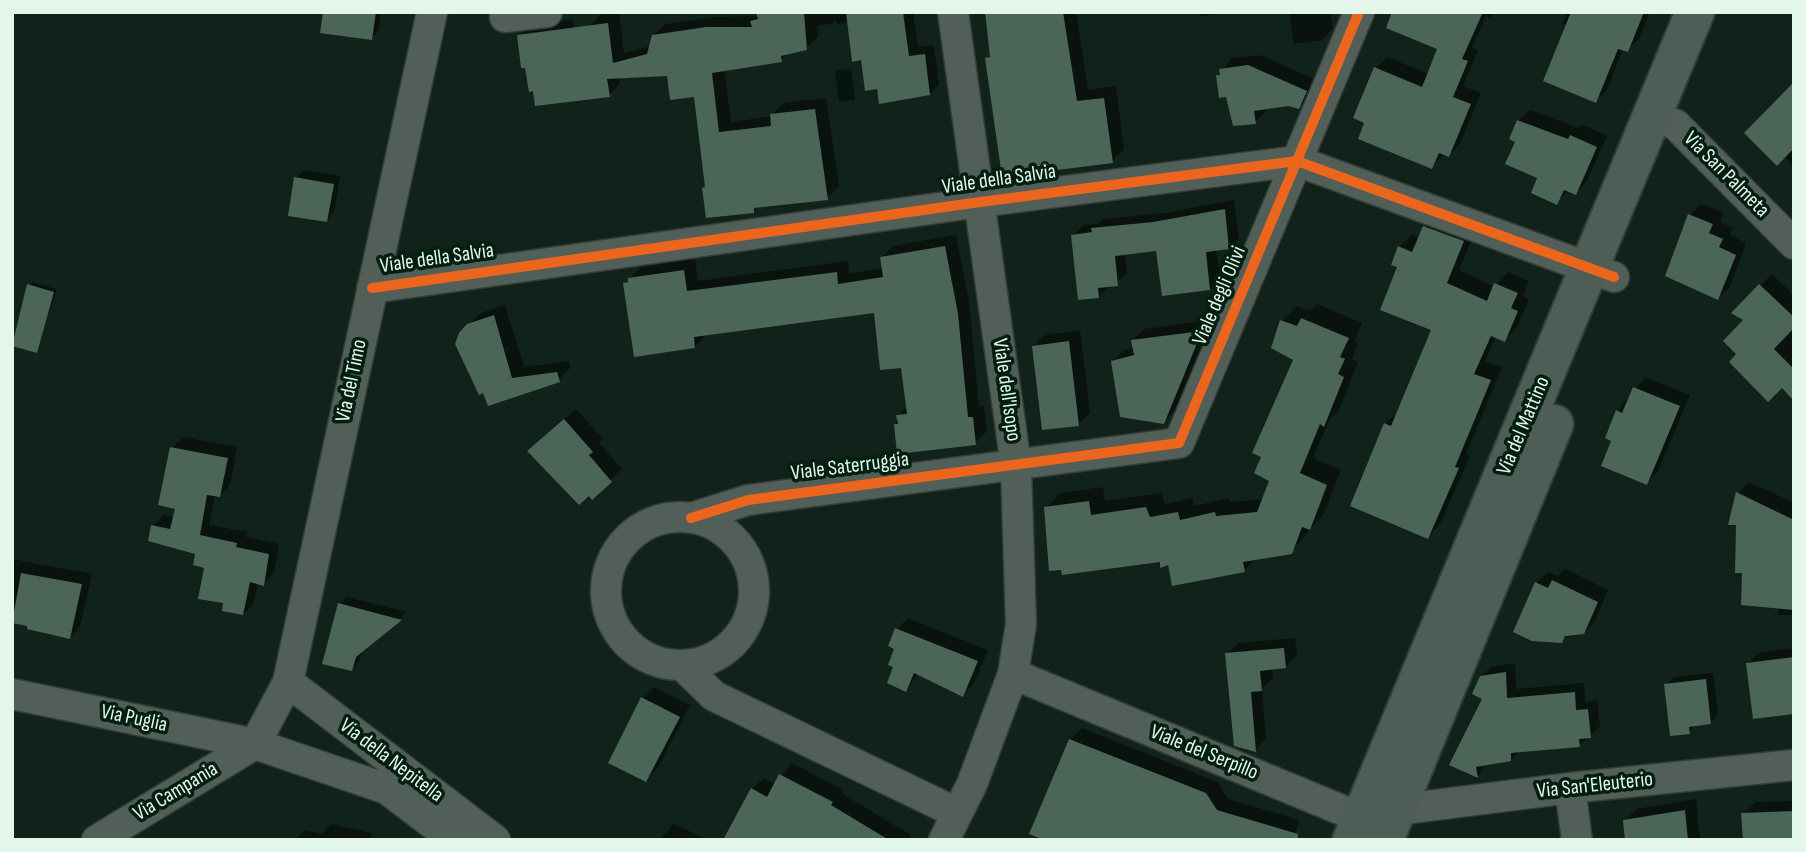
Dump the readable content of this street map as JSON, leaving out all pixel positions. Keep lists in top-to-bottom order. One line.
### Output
{"streets":{"main road":["Via del Mattino"],"street":["Via San Palmeta","Viale della Salvia","Viale degli Olivi","Via del Timo","Viale dell'Isopo","Viale Saterruggia","Via Puglia","Viale del Serpillo","Via della Nepitella","Via San'Eleuterio","Via Campania"]},"crossings":[["Via San Palmeta","Via del Mattino"],["Viale della Salvia","Viale degli Olivi"],["Viale della Salvia","Via del Timo"],["Viale della Salvia","Viale dell'Isopo"],["Viale della Salvia","Via del Mattino"],["Viale degli Olivi","Viale dell'Isopo"],["Viale degli Olivi","Viale Saterruggia"],["Via del Timo","Via Puglia"],["Via del Timo","Via della Nepitella"],["Via del Timo","Via Campania"],["Viale dell'Isopo","Viale Saterruggia"],["Viale dell'Isopo","Viale del Serpillo"],["Via del Mattino","Viale del Serpillo"],["Via del Mattino","Via San'Eleuterio"],["Via Puglia","Via della Nepitella"],["Via Puglia","Via Campania"],["Viale del Serpillo","Via San'Eleuterio"],["Via della Nepitella","Via Campania"]]}
